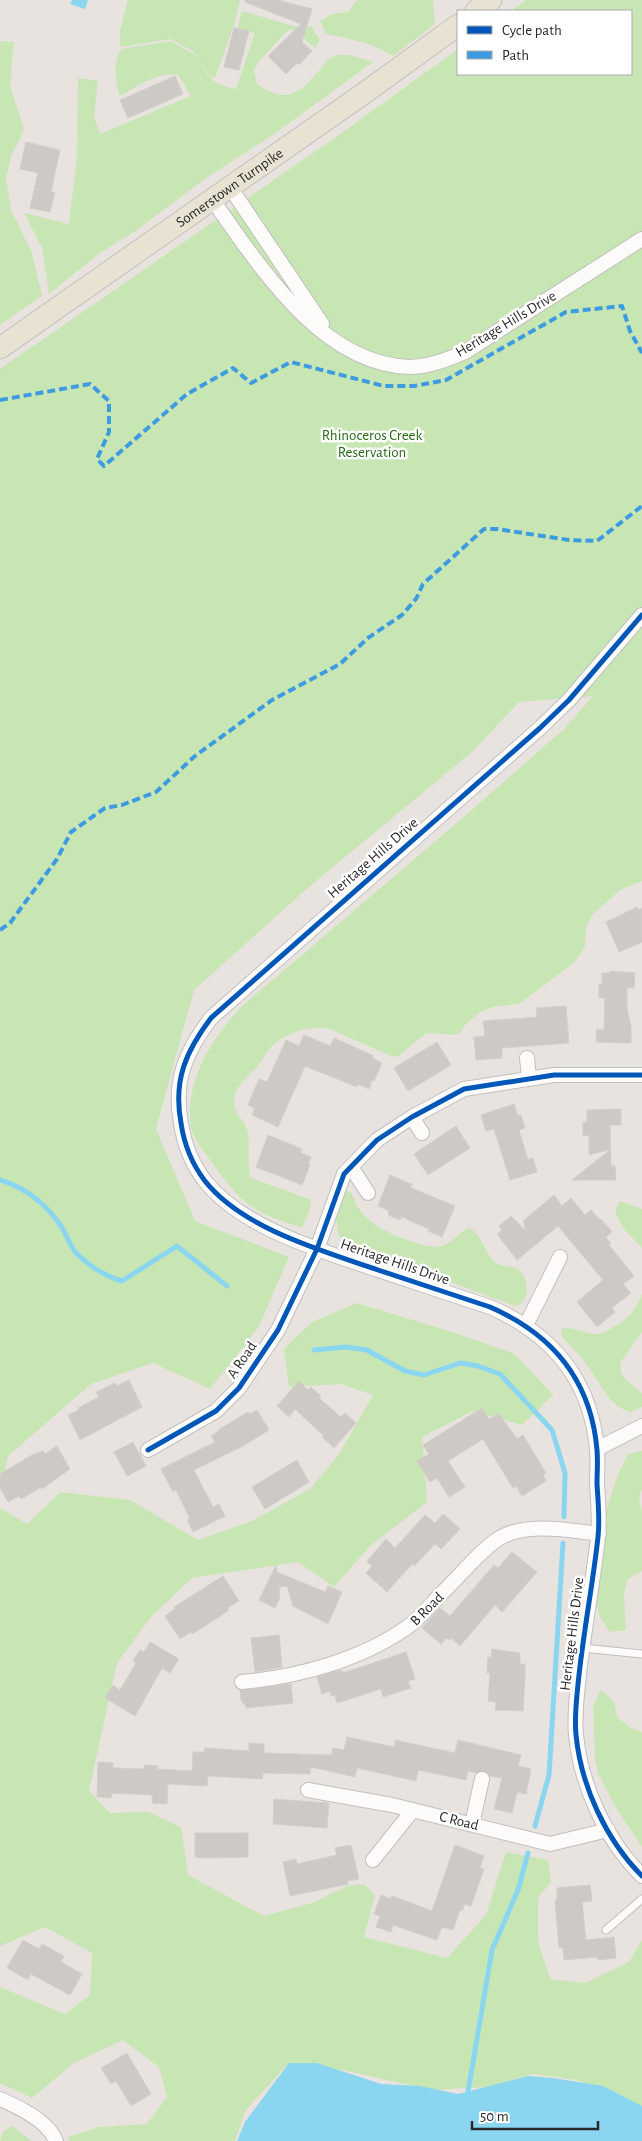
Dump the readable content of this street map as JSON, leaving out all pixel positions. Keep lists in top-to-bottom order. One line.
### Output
{"streets":{"main road":["Somerstown Turnpike"],"street":["Heritage Hills Drive","A Road","B Road","C Road"]},"crossings":[["Somerstown Turnpike","Heritage Hills Drive"],["Heritage Hills Drive","A Road"],["Heritage Hills Drive","B Road"],["Heritage Hills Drive","C Road"]],"parks":["Rhinoceros Creek Reservation"],"legend":["Cycle path","Path"],"scale_bar":"50 m"}
